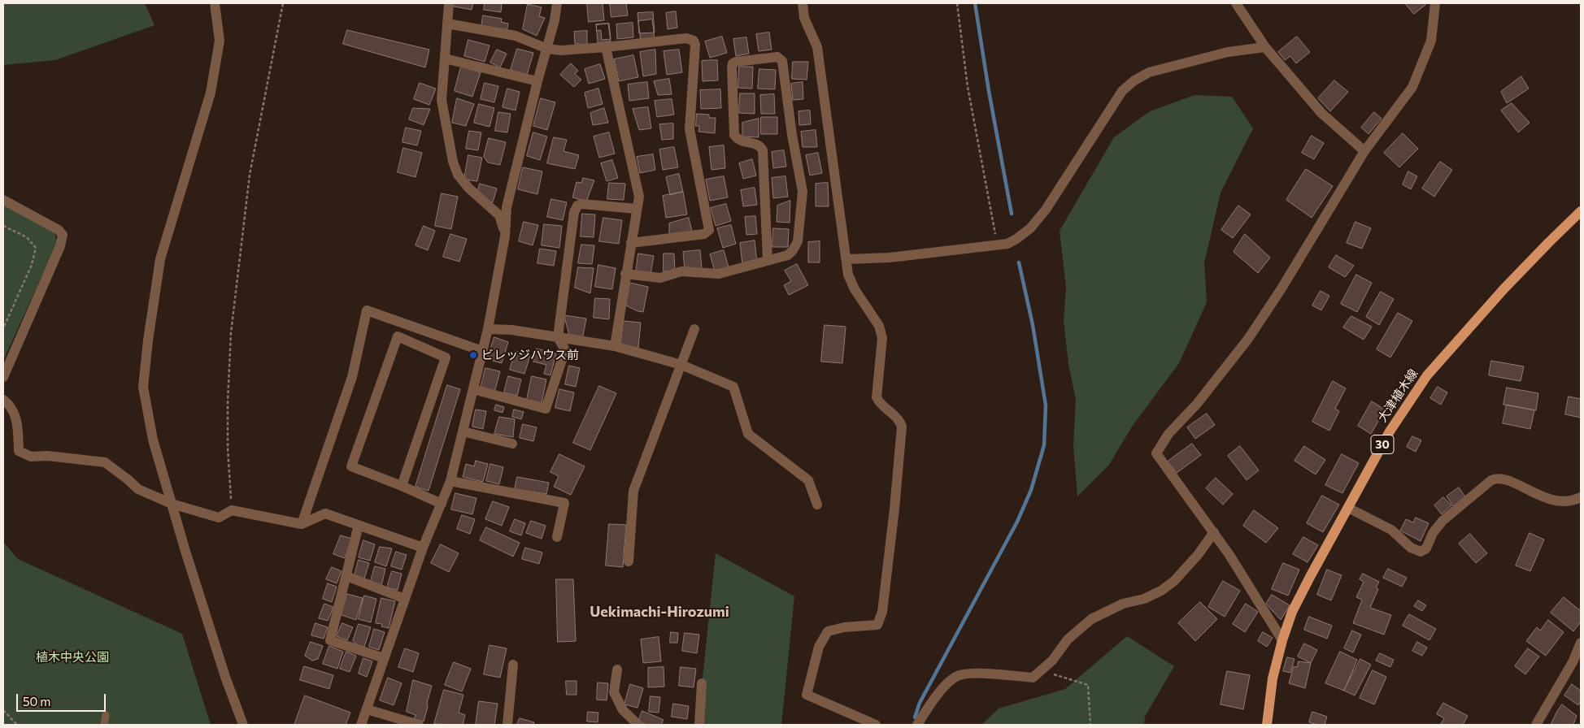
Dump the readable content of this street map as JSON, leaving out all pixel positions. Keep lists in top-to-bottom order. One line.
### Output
{"streets":{"main road":["大津植木線","30"]},"districts":["Uekimachi-Hirozumi"],"parks":["植木中央公園"],"places":["ビレッジハウス前"],"scale_bar":"50 m"}
